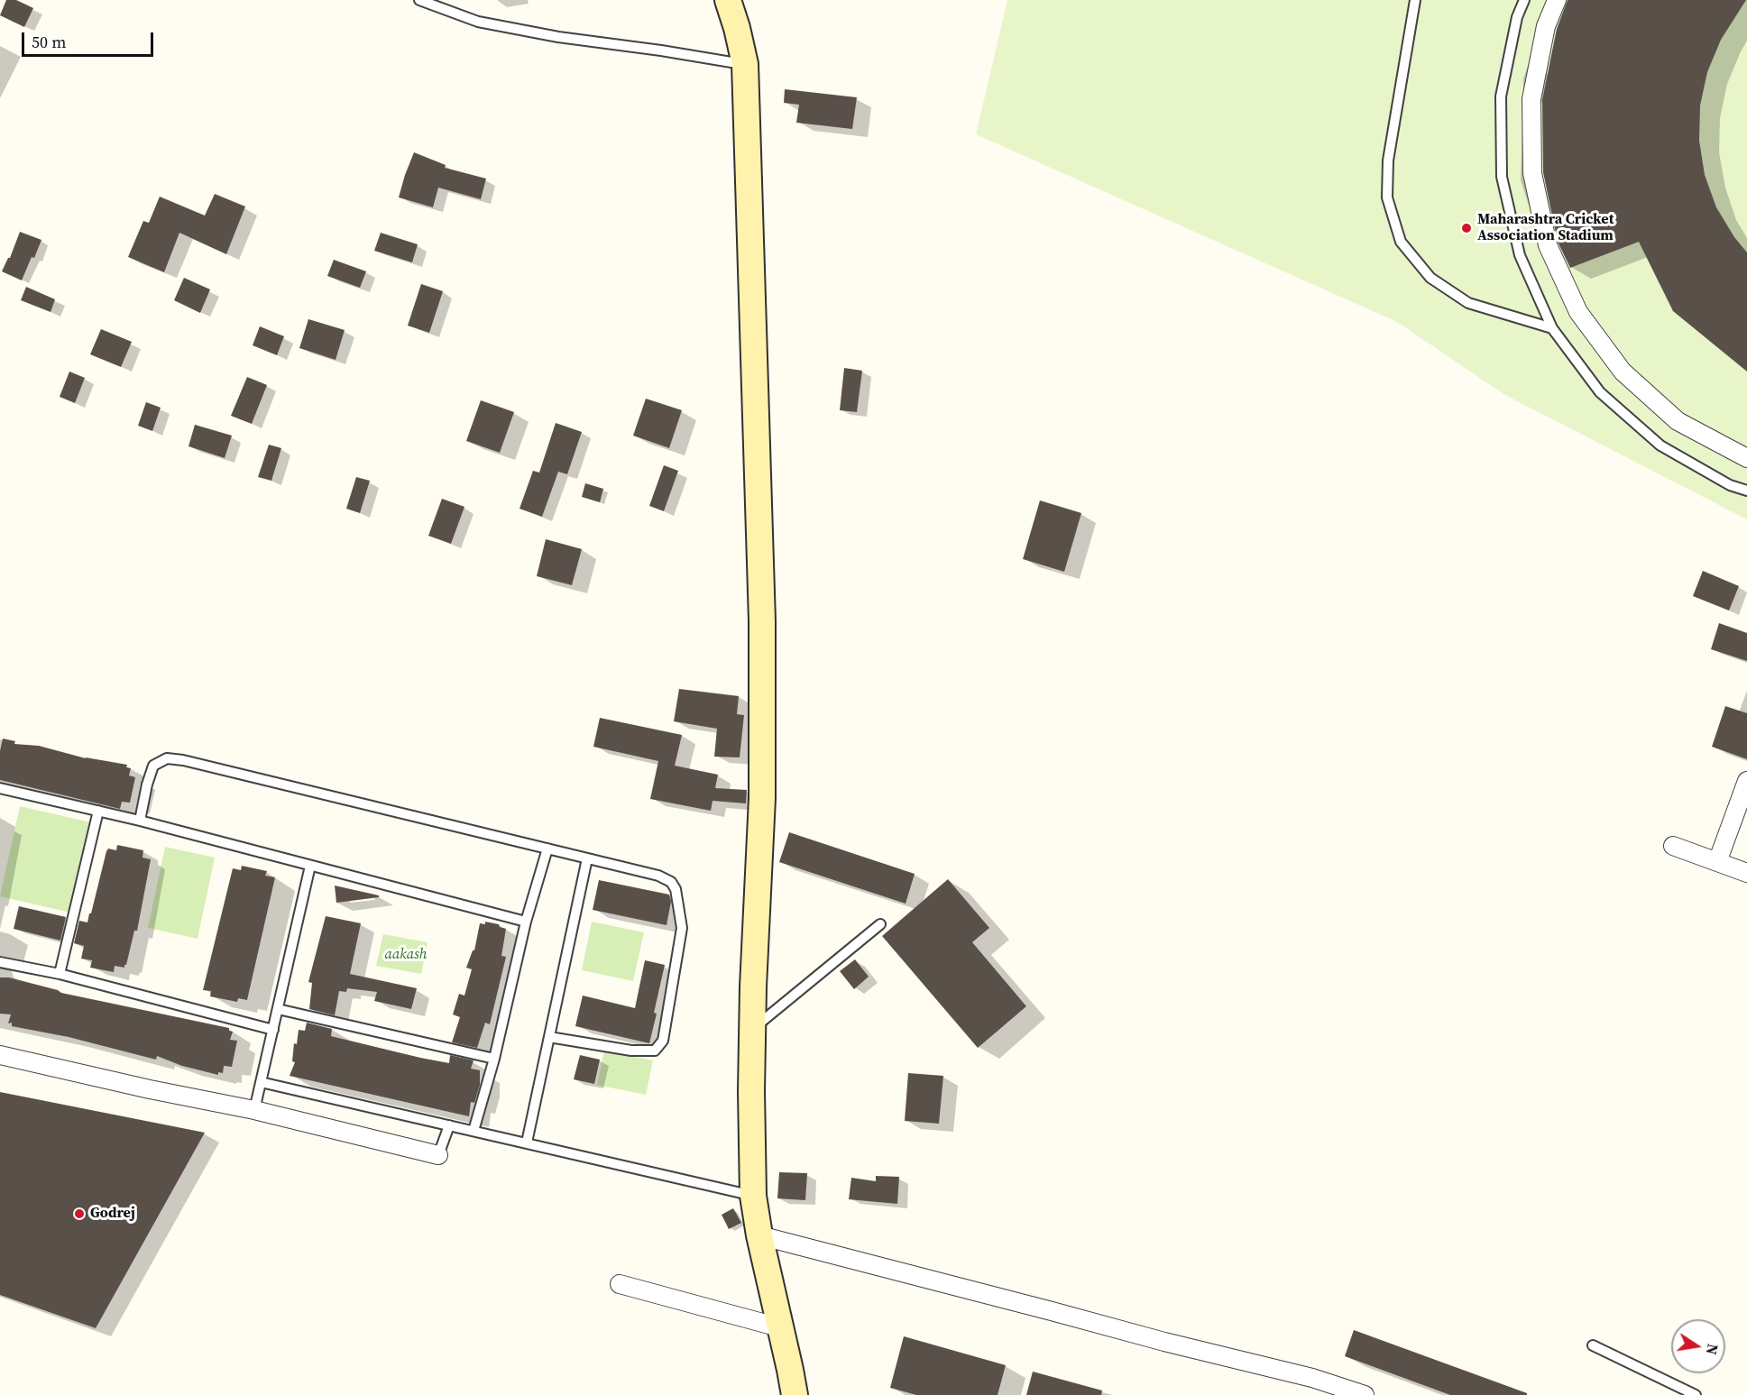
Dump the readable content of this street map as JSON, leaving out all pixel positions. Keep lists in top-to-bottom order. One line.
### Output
{"parks":["aakash"],"places":["Maharashtra Cricket Association Stadium","Godrej"],"scale_bar":"50 m","north":"right"}
